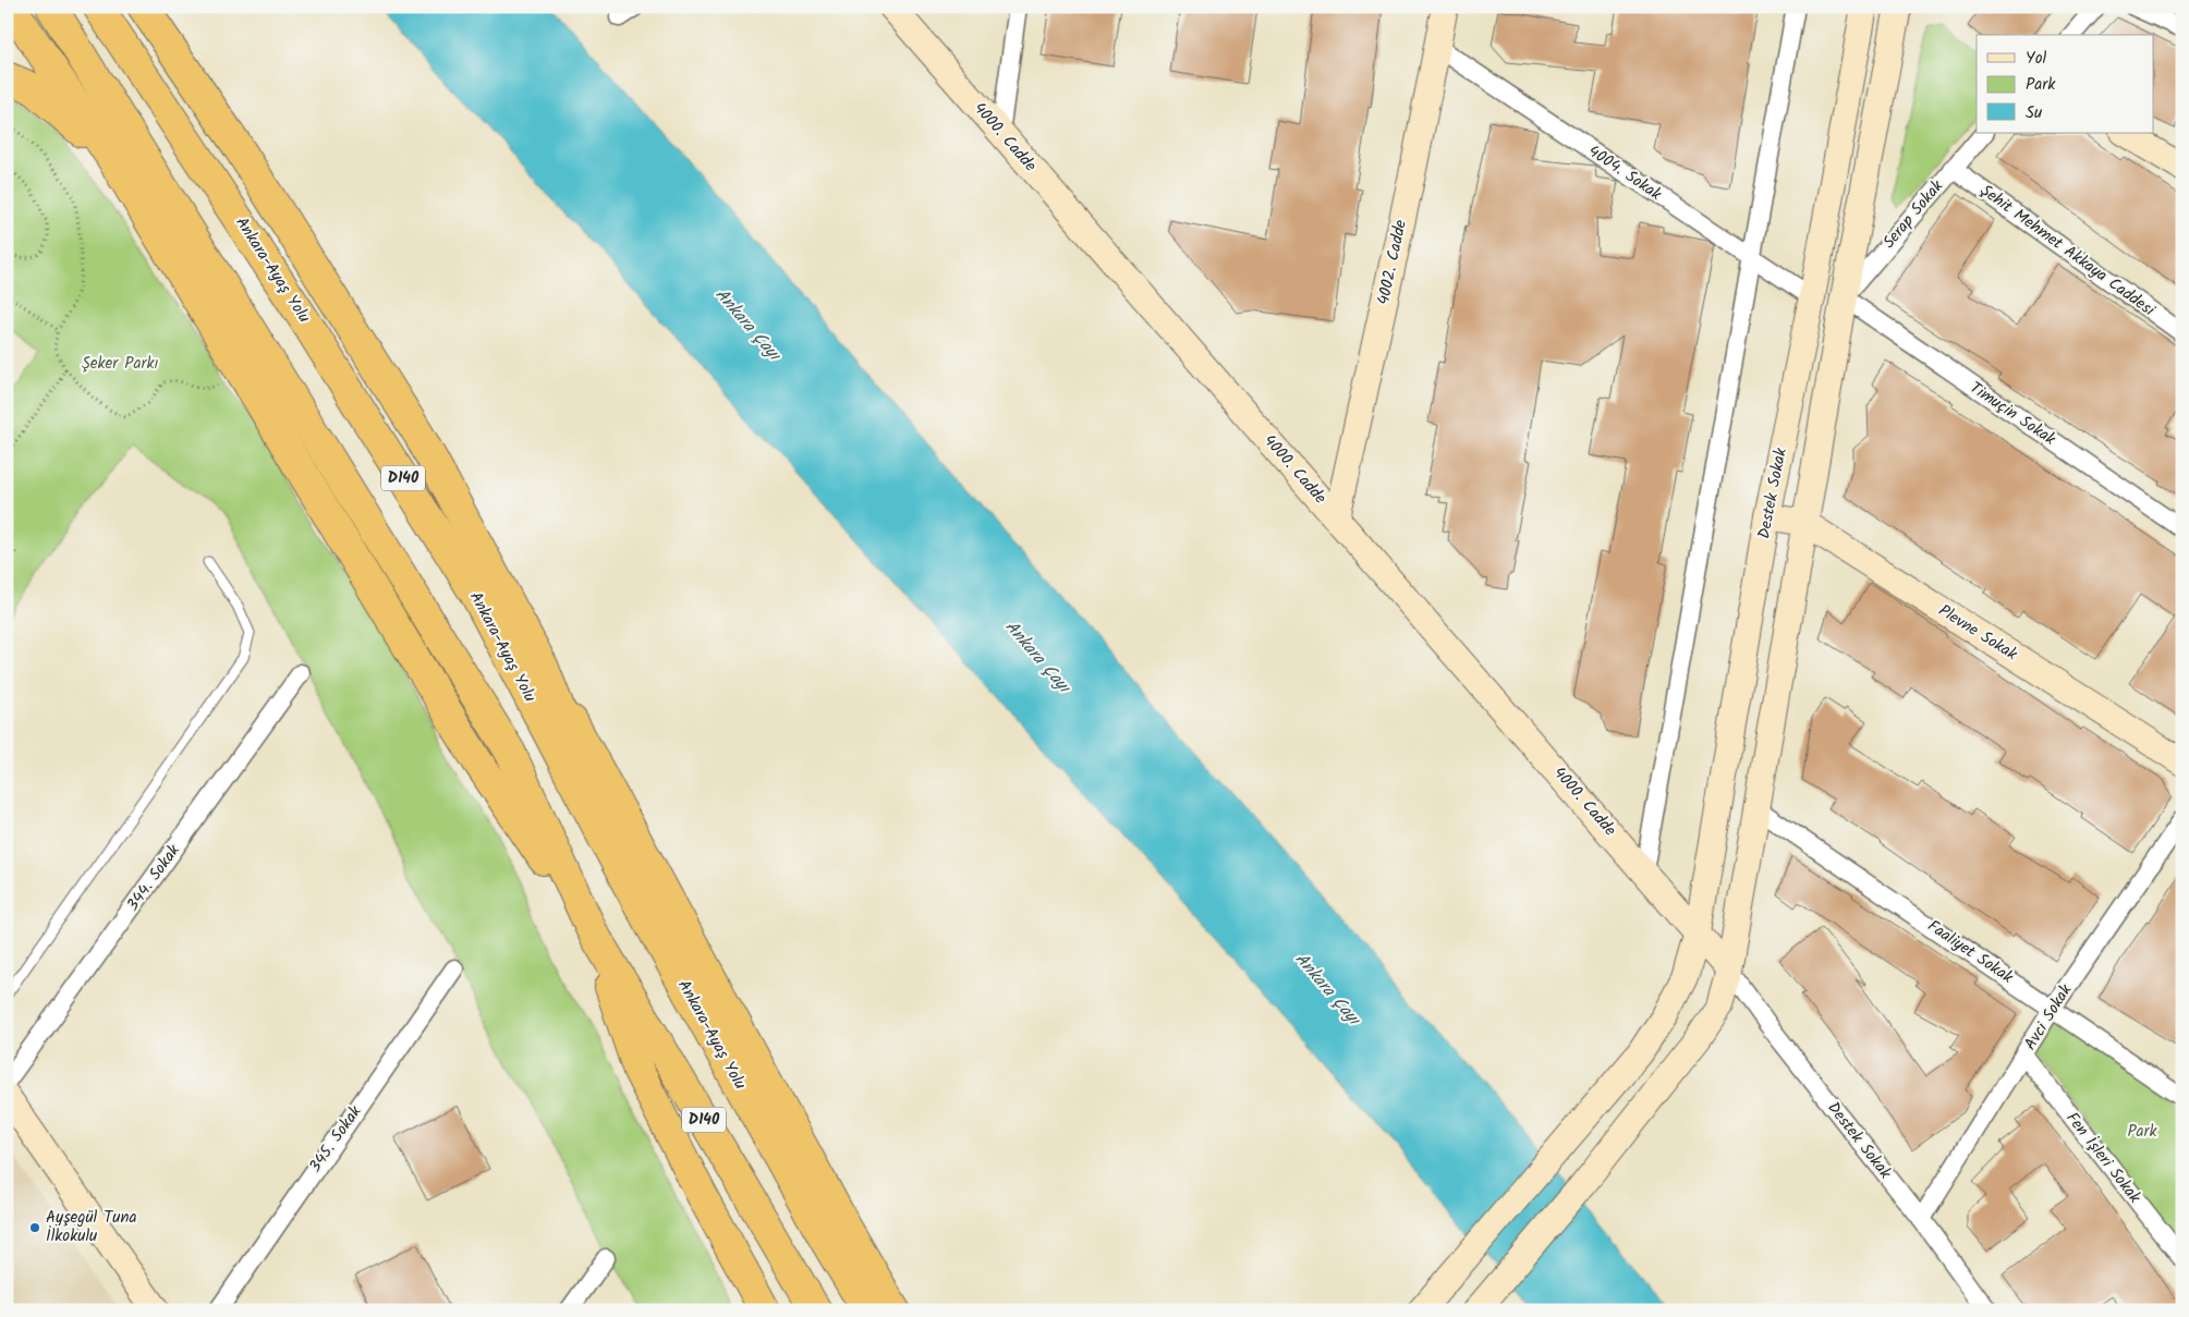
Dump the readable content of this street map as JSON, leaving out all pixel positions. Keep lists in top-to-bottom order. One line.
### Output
{"streets":{"highway":["Ankara-Ayaş Yolu","D140"],"street":["4000. Cadde","4004. Sokak","Serap Sokak","Şehit Mehmet Akkaya Caddesi","4002. Cadde","Timuçin Sokak","Destek Sokak","Plevne Sokak","344. Sokak","Faaliyet Sokak","Avci Sokak","345. Sokak","Fen İşleri Sokak"]},"crossings":[["4000. Cadde","4002. Cadde"],["4000. Cadde","Destek Sokak"],["4004. Sokak","4002. Cadde"],["4004. Sokak","Destek Sokak"],["Serap Sokak","Şehit Mehmet Akkaya Caddesi"],["Serap Sokak","Timuçin Sokak"],["Destek Sokak","Plevne Sokak"],["Destek Sokak","Avci Sokak"],["Faaliyet Sokak","Avci Sokak"],["Avci Sokak","Fen İşleri Sokak"]],"water":["Ankara Çayı"],"parks":["Şeker Parkı","Park"],"places":["Ayşegül Tuna İlkokulu"],"legend":["Yol","Park","Su"]}
